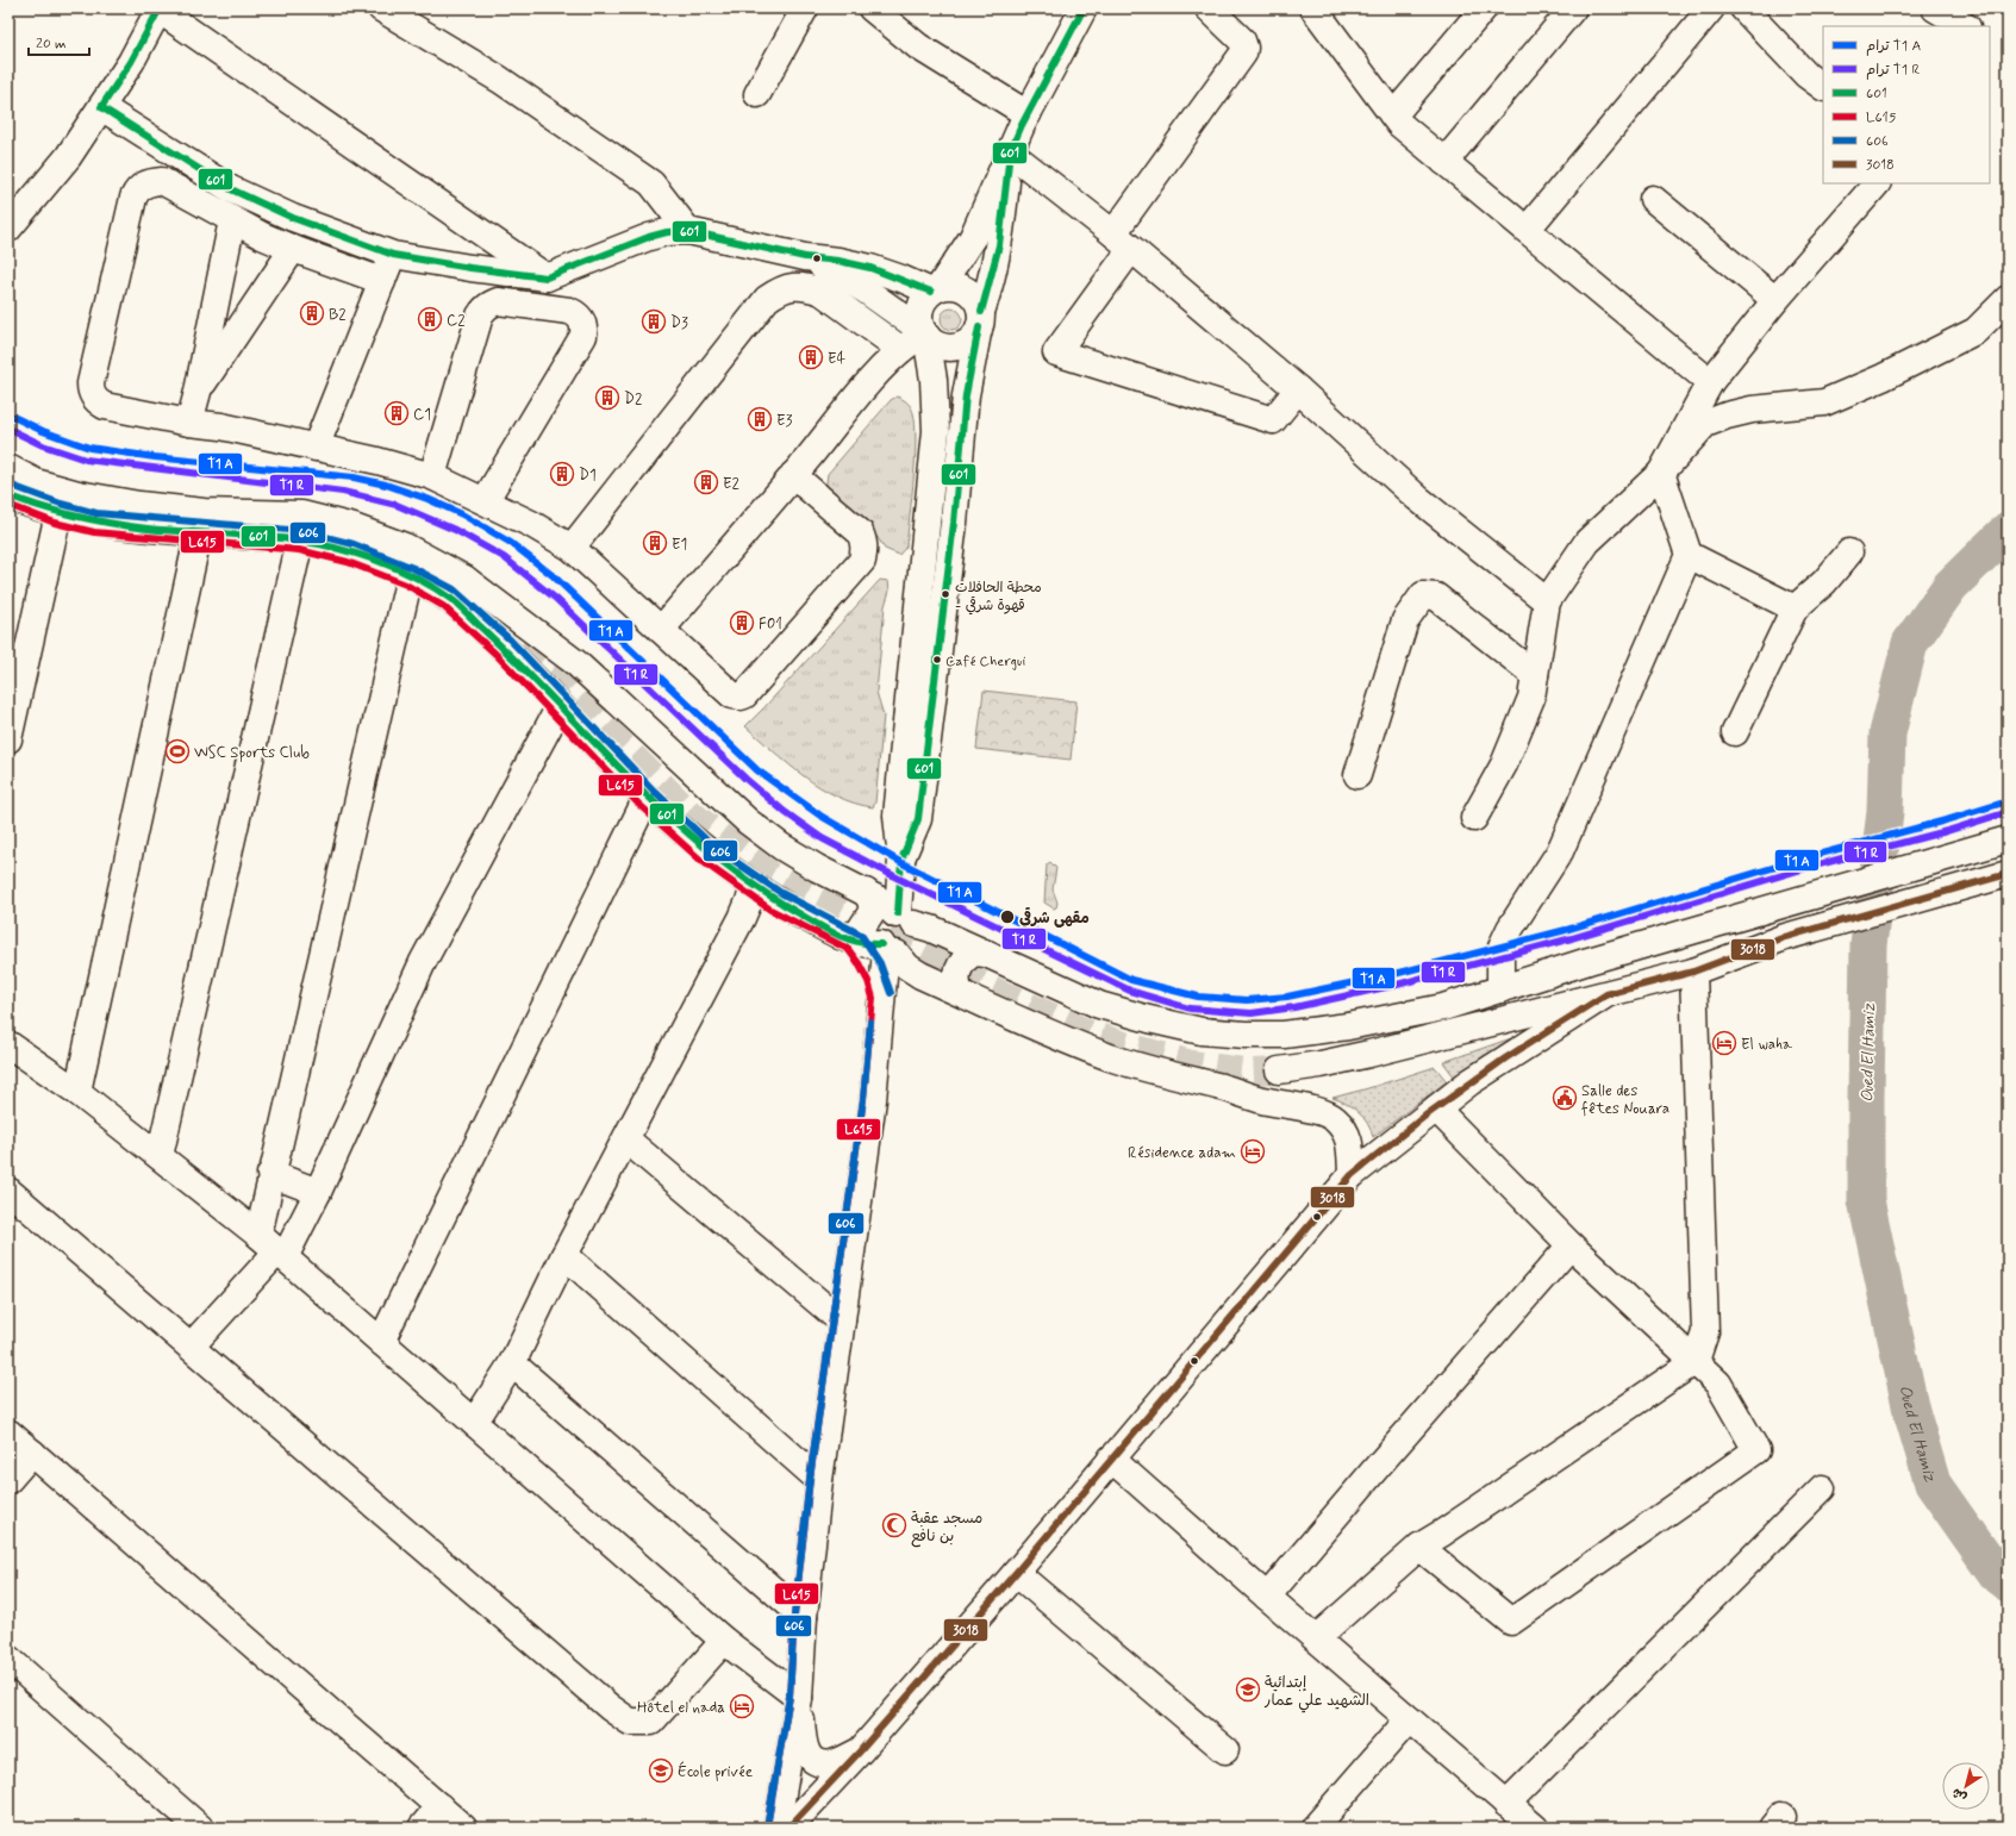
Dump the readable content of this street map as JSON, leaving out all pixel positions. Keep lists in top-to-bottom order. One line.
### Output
{"water":["Oued El Hamiz"],"places":{"building":["B2","C2","D3","E4","D2","C1","E3","D1","E2","E1","F01"],"other":["محطة الحافلات - قهوة شرقي","Café Chergui","مقهى شرقي"],"sports":["WSC Sports Club"],"hotel":["El waha","Résidence adam","Hôtel el nada"],"public building":["Salle des fêtes Nouara"],"mosque":["مسجد عقبة بن نافع"],"school or university":["إبتدائية الشهيد علي عمار","École privée"]},"lines":["transit line 601","transit line 606","transit line L615","transit line 3018"],"legend":["ترام T1 A","ترام T1 R","601","L615","606","3018"],"scale_bar":"20 m","north":"bottom left"}
